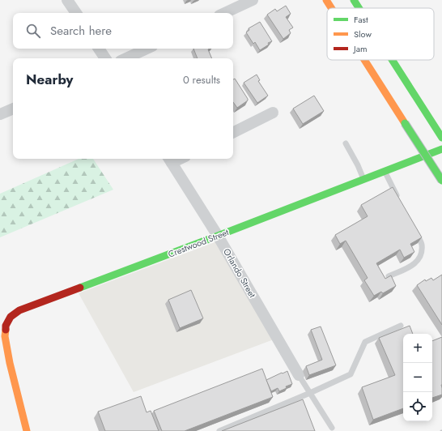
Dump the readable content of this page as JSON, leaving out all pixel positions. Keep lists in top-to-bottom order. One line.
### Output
{"streets":{"main road":["Crestwood Street"],"street":["Orlando Street"]},"crossings":[["Crestwood Street","Orlando Street"]],"legend":["Fast","Slow","Jam"],"page":{"search":"Search here","heading":["Nearby","0 results"],"map_buttons":["+","−"]}}
